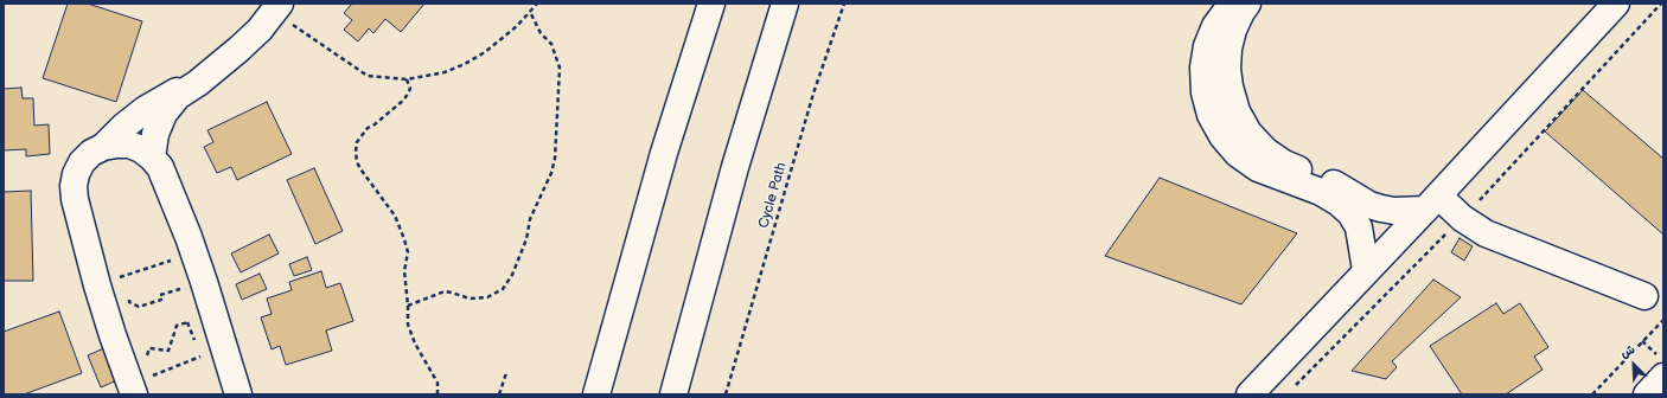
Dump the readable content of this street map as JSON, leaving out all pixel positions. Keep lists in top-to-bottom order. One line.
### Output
{"streets":{"path":["Cycle Path"]},"north":"top left"}
